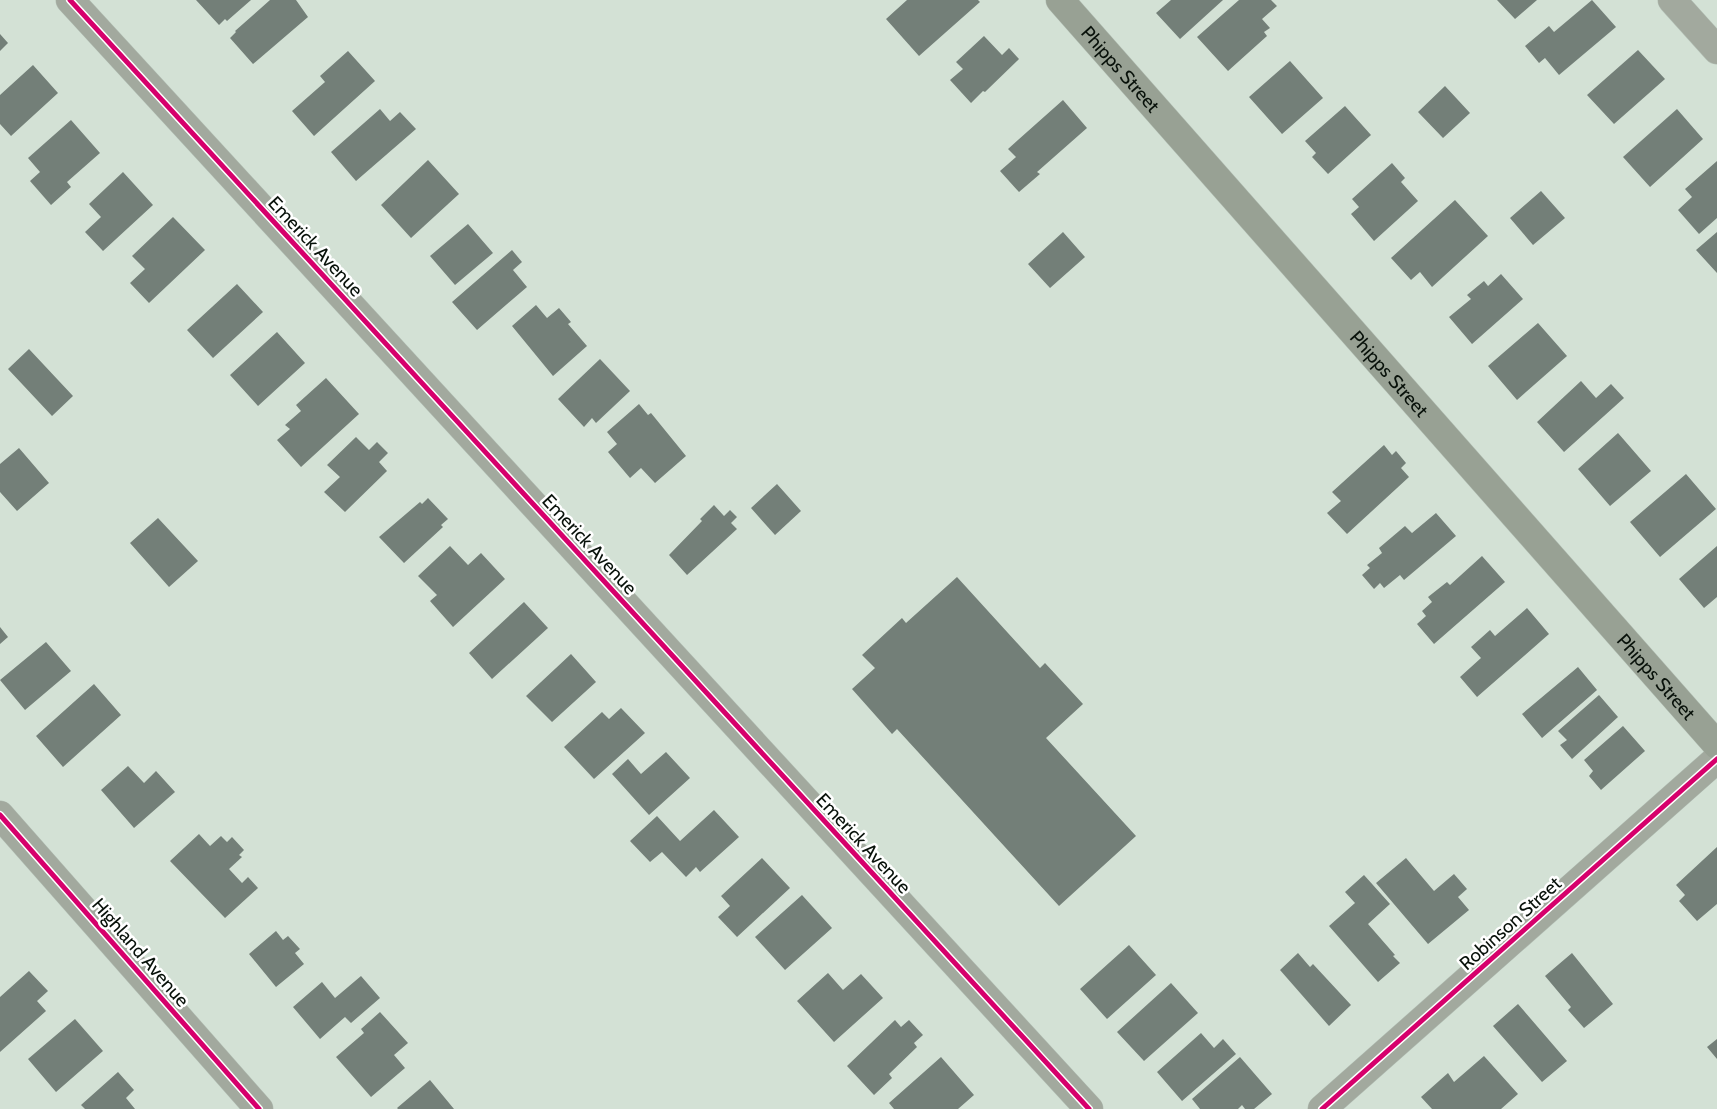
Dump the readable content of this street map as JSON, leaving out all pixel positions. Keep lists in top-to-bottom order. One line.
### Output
{"streets":{"main road":["Phipps Street"],"street":["Emerick Avenue","Robinson Street","Highland Avenue"]}}
